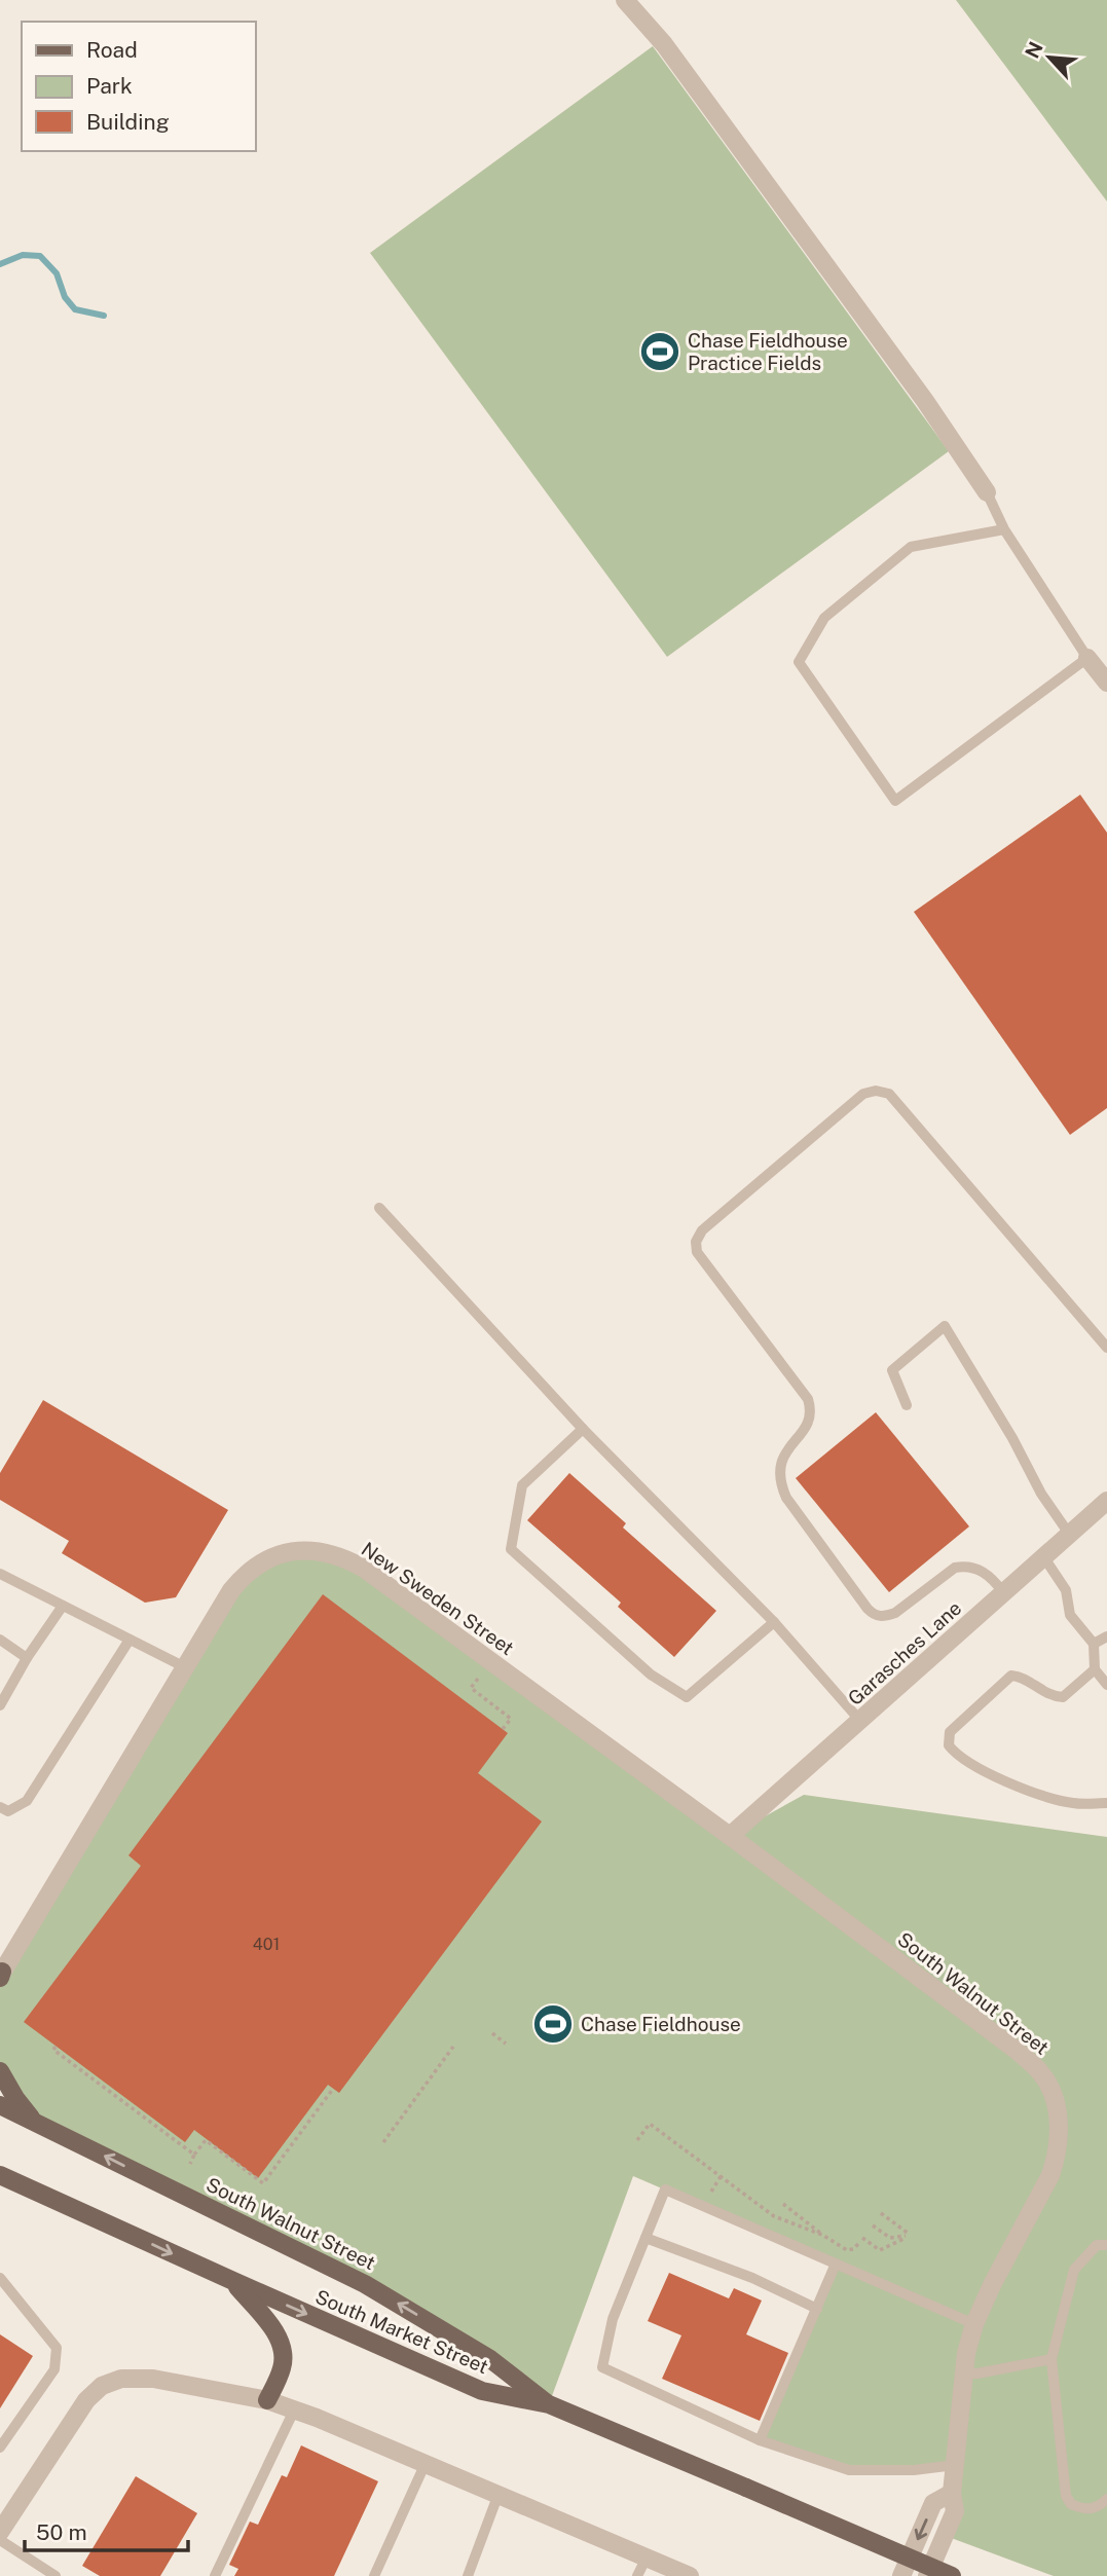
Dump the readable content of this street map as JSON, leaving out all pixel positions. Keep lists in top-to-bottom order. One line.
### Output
{"streets":{"main road":["South Walnut Street","South Market Street"],"street":["New Sweden Street","Garasches Lane"]},"crossings":[["New Sweden Street","Garasches Lane"],["New Sweden Street","South Walnut Street"],["Garasches Lane","South Walnut Street"],["South Walnut Street","South Market Street"]],"one_way":["South Market Street"],"places":{"sports":["Chase Fieldhouse Practice Fields","Chase Fieldhouse"]},"house_numbers":["401"],"legend":["Road","Park","Building"],"scale_bar":"50 m","north":"top left"}
